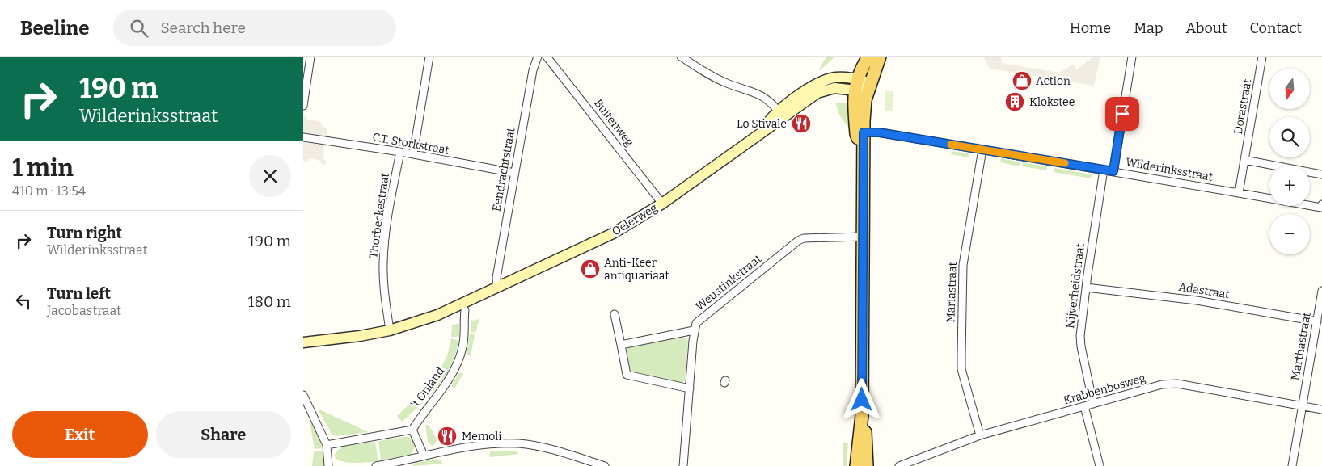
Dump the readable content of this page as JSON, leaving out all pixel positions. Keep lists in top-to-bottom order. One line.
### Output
{"streets":{"main road":["Oelerweg"],"street":["Dorastraat","Buitenweg","C.T. Storkstraat","Eendrachtstraat","Wilderinksstraat","Thorbeckestraat","Weustinkstraat","Nijverheidstraat","Adastraat","Mariastraat","Marthastraat","'t Onland","Krabbenbosweg"]},"crossings":[["Dorastraat","Wilderinksstraat"],["Buitenweg","Oelerweg"],["C.T. Storkstraat","Eendrachtstraat"],["C.T. Storkstraat","Thorbeckestraat"],["Eendrachtstraat","Oelerweg"],["Wilderinksstraat","Nijverheidstraat"],["Wilderinksstraat","Mariastraat"],["Thorbeckestraat","Oelerweg"],["Oelerweg","'t Onland"],["Nijverheidstraat","Adastraat"],["Nijverheidstraat","Krabbenbosweg"],["Adastraat","Marthastraat"],["Mariastraat","Krabbenbosweg"],["Marthastraat","Krabbenbosweg"]],"places":{"shop":["Action","Anti-Keer antiquariaat"],"building":["Klokstee"],"restaurant":["Lo Stivale","Memoli"]},"north":"bottom","page":{"header":"Beeline","search":"Search here","nav":["Home","Map","About","Contact"],"turn":["190 m","Wilderinksstraat"],"map_buttons":["+","−"],"heading":["1 min","410 m · 13:54"],"list":[{"name":"Turn right","note":"Wilderinksstraat","value":"190 m"},{"name":"Turn left","note":"Jacobastraat","value":"180 m"}],"buttons":["Exit","Share"]}}
